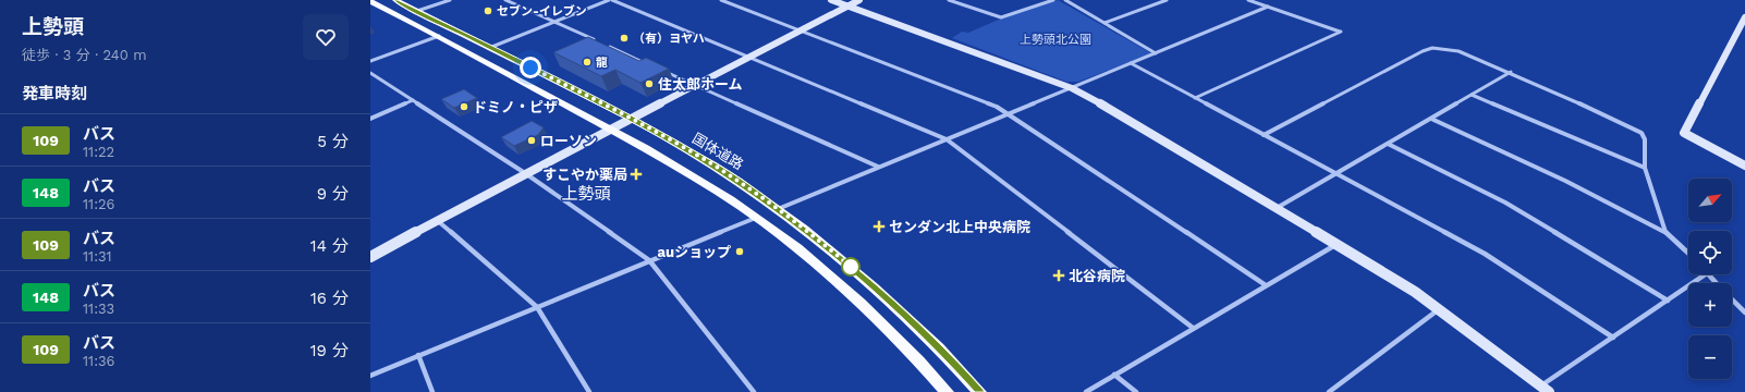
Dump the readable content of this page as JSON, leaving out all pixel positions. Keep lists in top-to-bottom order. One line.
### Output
{"streets":{"main road":["国体道路"]},"districts":["上勢頭"],"parks":["上勢頭北公園"],"places":{"other":["セブン-イレブン","（有）ヨヤハ","龍","住太郎ホーム","ドミノ・ピザ","ローソン","auショップ"],"health":["すこやか薬局","センダン北上中央病院","北谷病院"]},"lines":["bus line 109"],"north":"top right","page":{"heading":[["上勢頭","徒歩 · 3 分 · 240 m"],"発車時刻"],"list":[{"mark":"109","name":"バス","note":"11:22","value":"5 分"},{"mark":"148","name":"バス","note":"11:26","value":"9 分"},{"mark":"109","name":"バス","note":"11:31","value":"14 分"},{"mark":"148","name":"バス","note":"11:33","value":"16 分"},{"mark":"109","name":"バス","note":"11:36","value":"19 分"}],"map_buttons":["+","−"]}}
